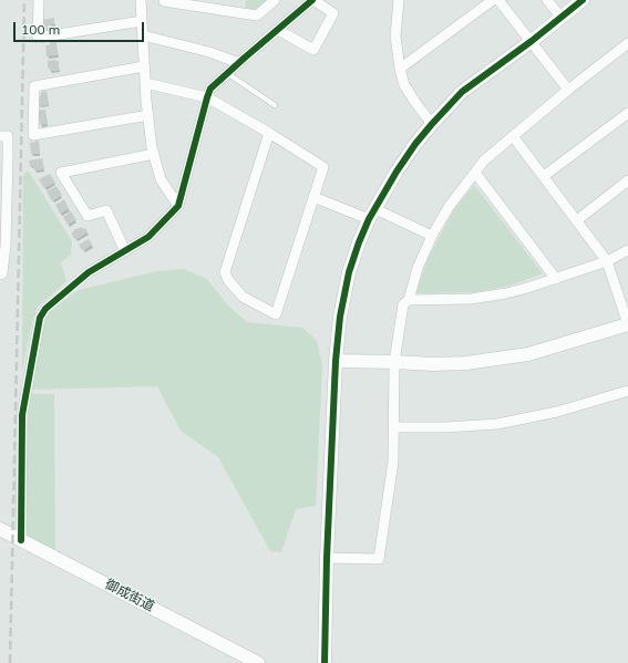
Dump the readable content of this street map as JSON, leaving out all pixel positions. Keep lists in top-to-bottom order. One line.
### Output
{"streets":{"street":["御成街道"]},"scale_bar":"100 m"}
